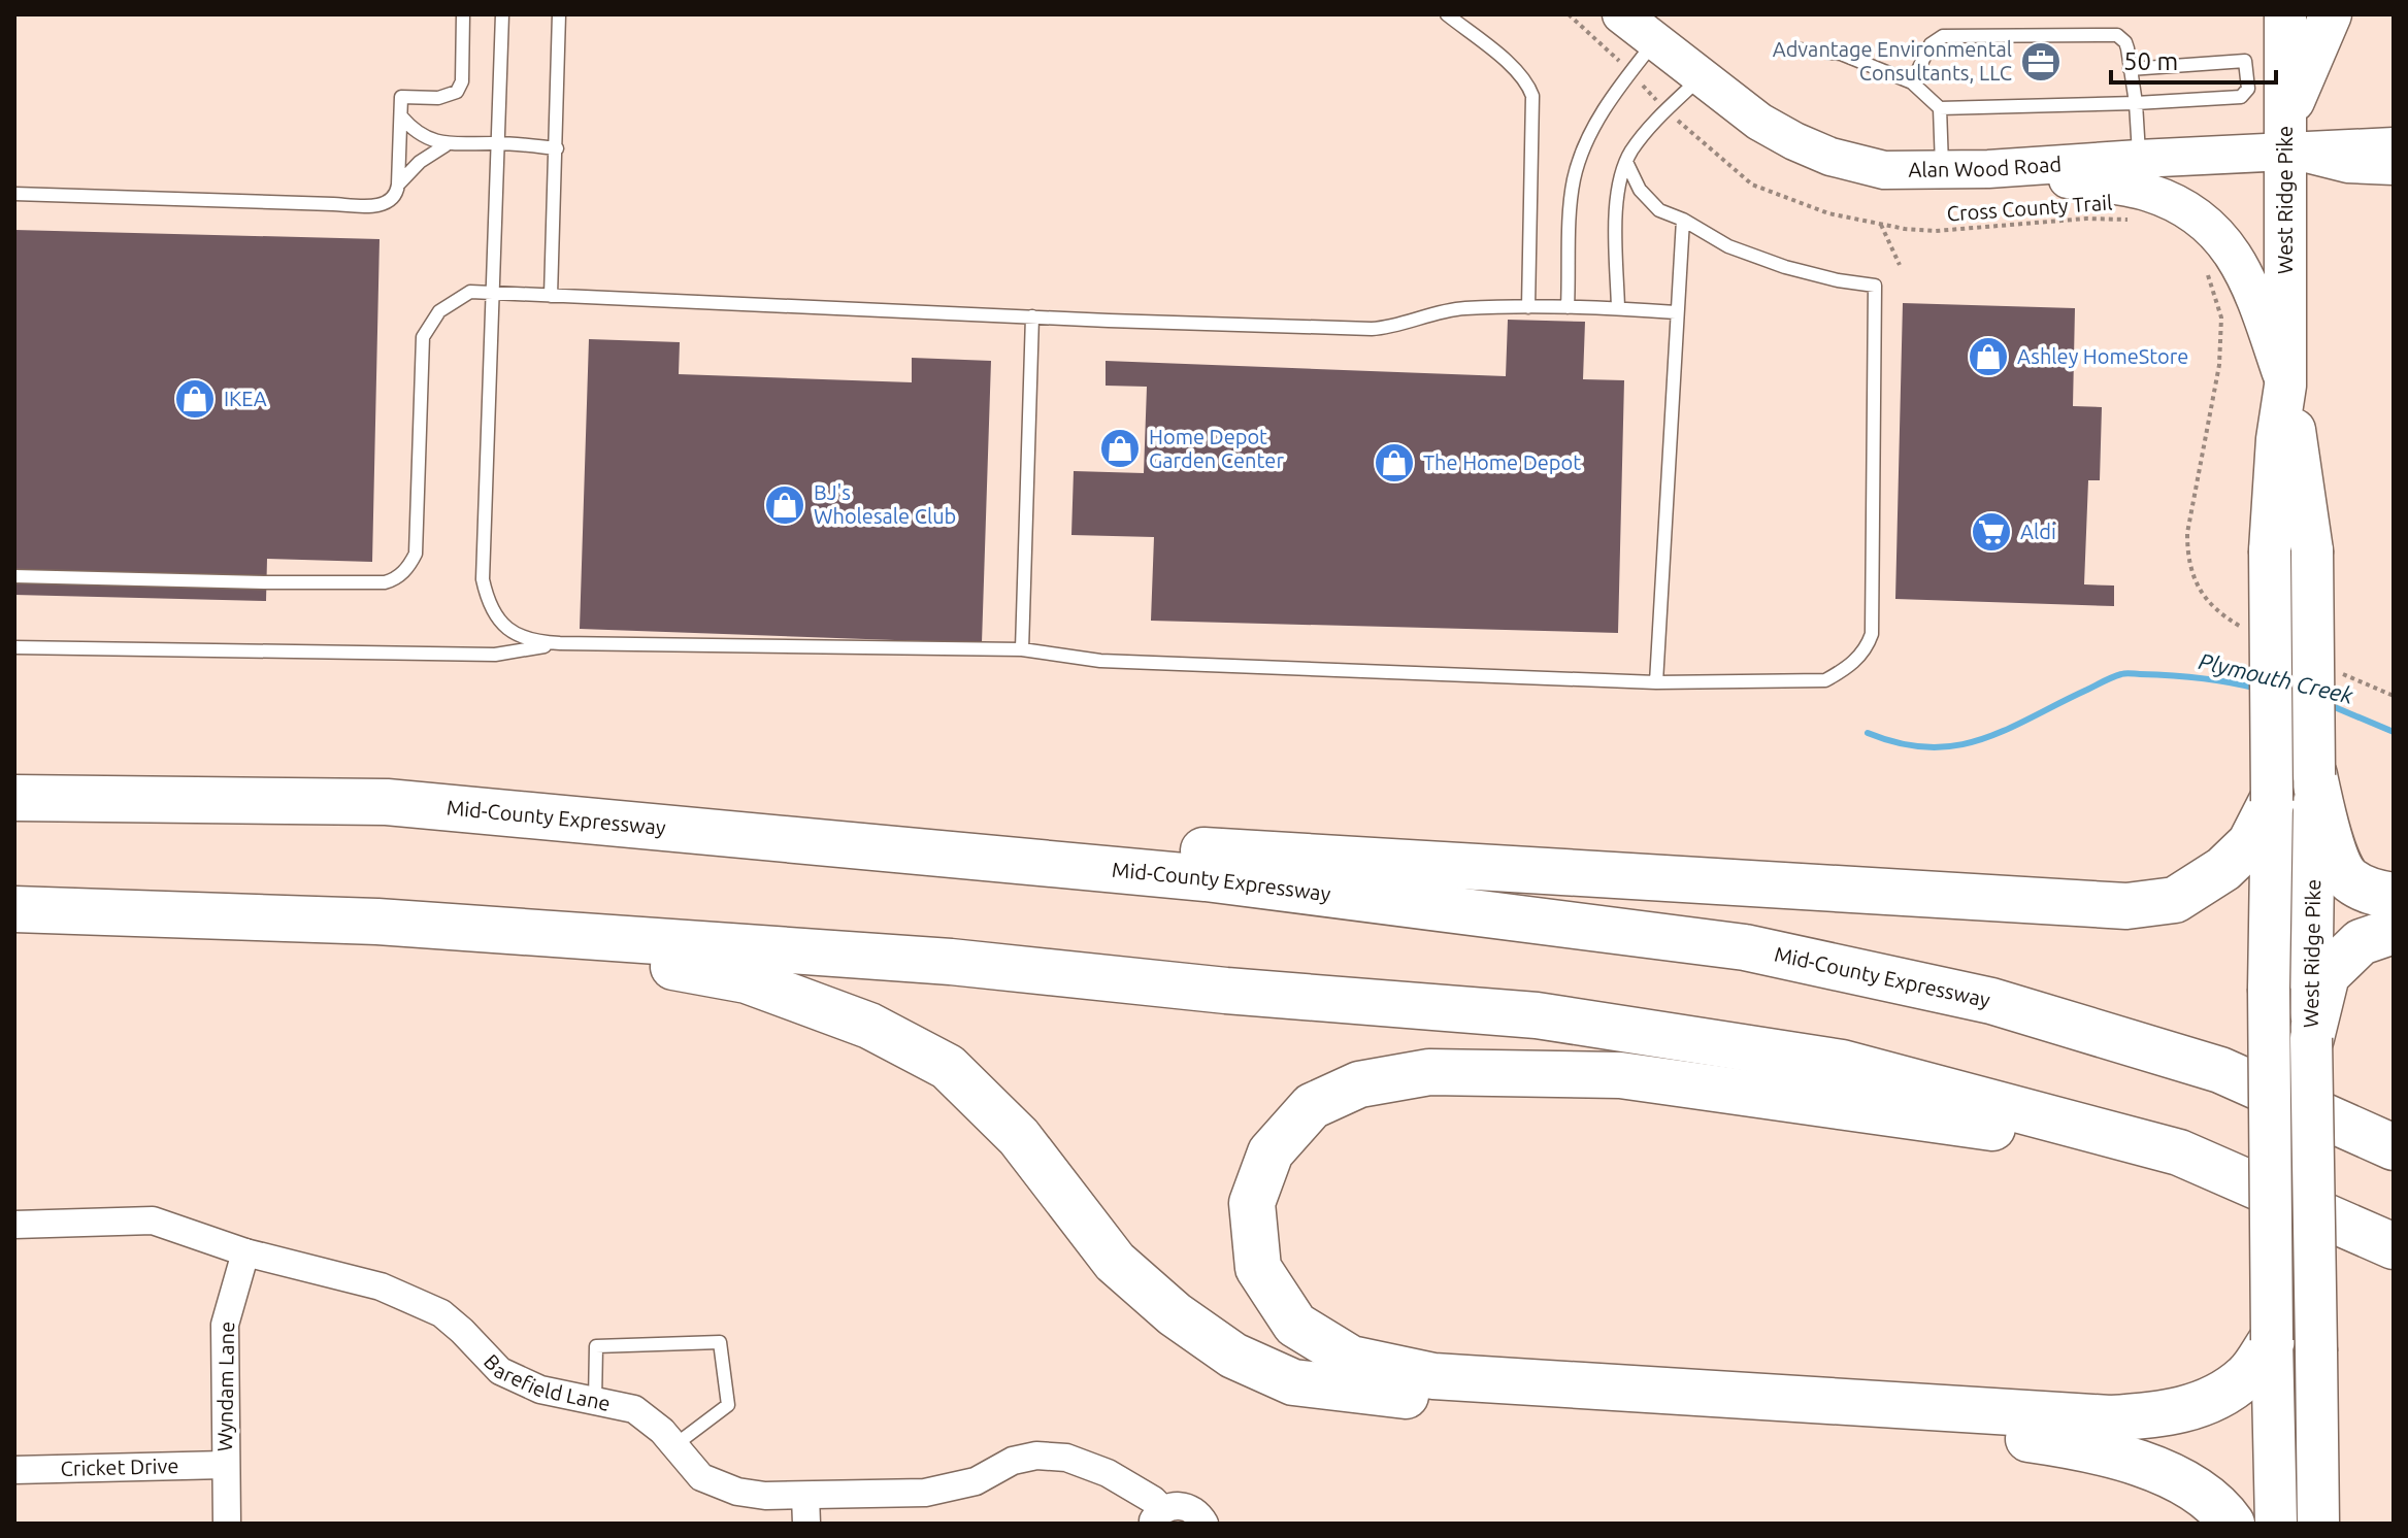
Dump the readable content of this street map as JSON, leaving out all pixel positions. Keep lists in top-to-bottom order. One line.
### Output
{"streets":{"highway":["Mid-County Expressway"],"main road":["West Ridge Pike"],"street":["Alan Wood Road","Barefield Lane","Wyndam Lane","Cricket Drive"],"path":["Cross County Trail"]},"crossings":[["Alan Wood Road","West Ridge Pike"],["Barefield Lane","Wyndam Lane"],["Wyndam Lane","Cricket Drive"]],"water":["Plymouth Creek"],"places":{"office":["Advantage Environmental Consultants, LLC"],"shop":["Ashley HomeStore","IKEA","Home Depot Garden Center","The Home Depot","BJ's Wholesale Club"],"supermarket":["Aldi"]},"scale_bar":"50 m"}
